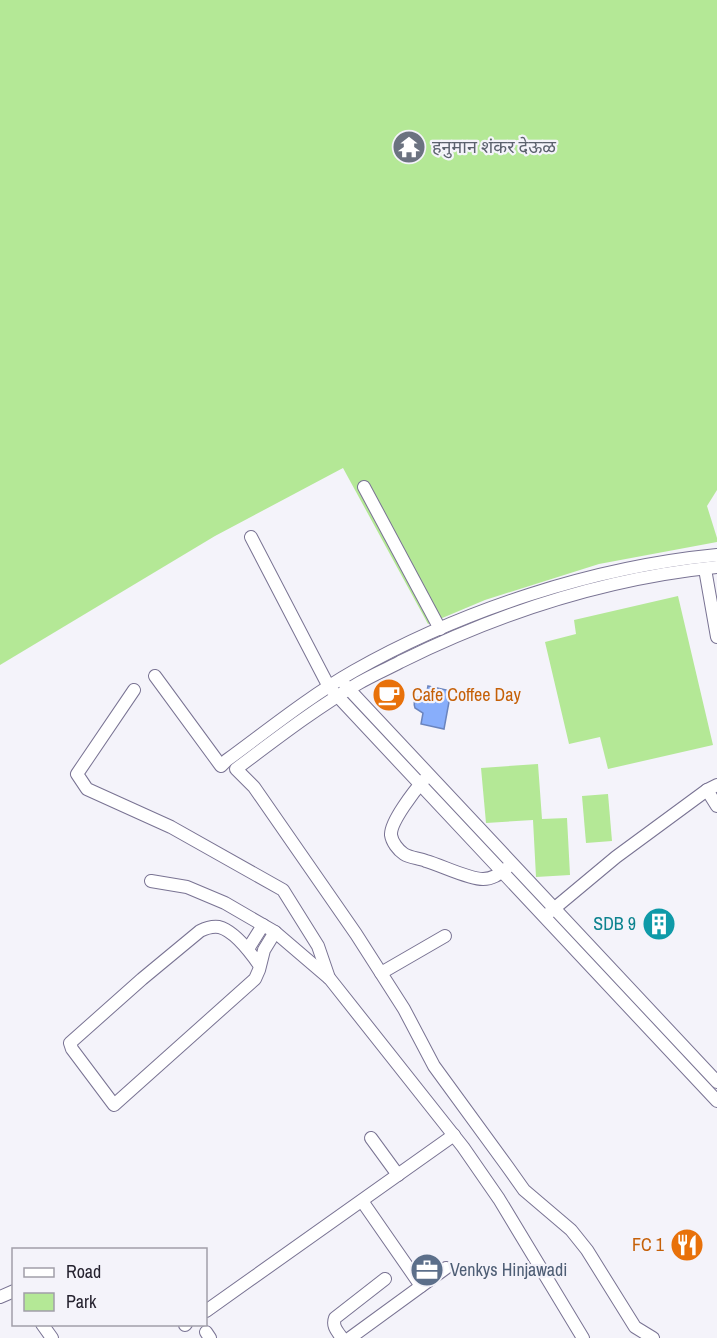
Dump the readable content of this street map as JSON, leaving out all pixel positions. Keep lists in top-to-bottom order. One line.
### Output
{"places":{"temple":["हनुमान शंकर देऊळ"],"cafe":["Cafe Coffee Day"],"building":["SDB 9"],"restaurant":["FC 1"],"office":["Venkys Hinjawadi"]},"legend":["Road","Park"]}
